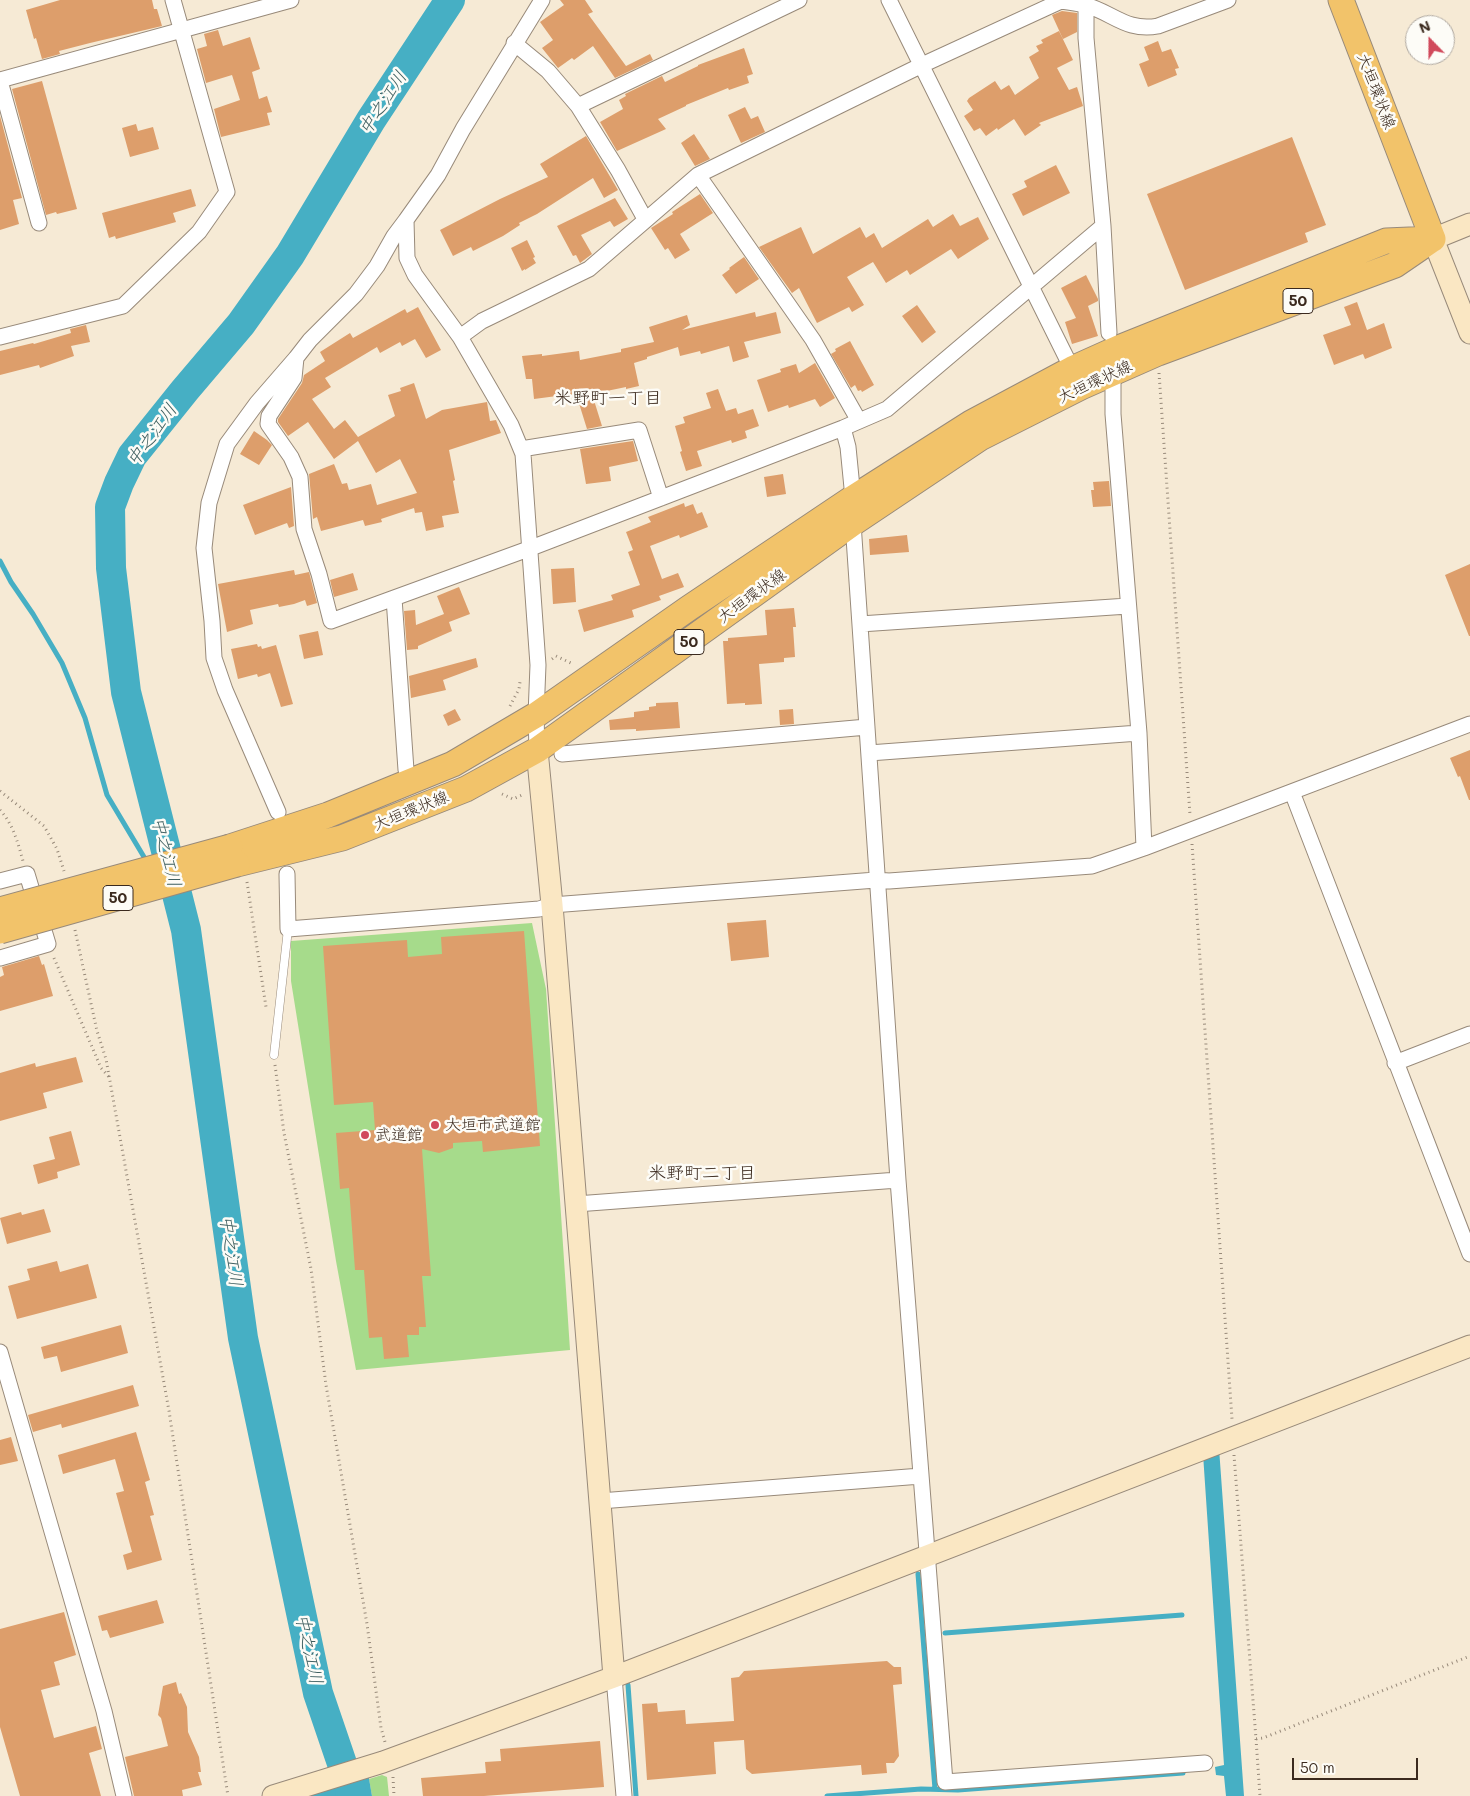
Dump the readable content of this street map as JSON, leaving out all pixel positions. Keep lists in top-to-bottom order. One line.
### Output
{"streets":{"main road":["大垣環状線","50"]},"districts":["米野町一丁目","米野町二丁目"],"water":["中之江川"],"places":["大垣市武道館","武道館"],"scale_bar":"50 m","north":"top"}
